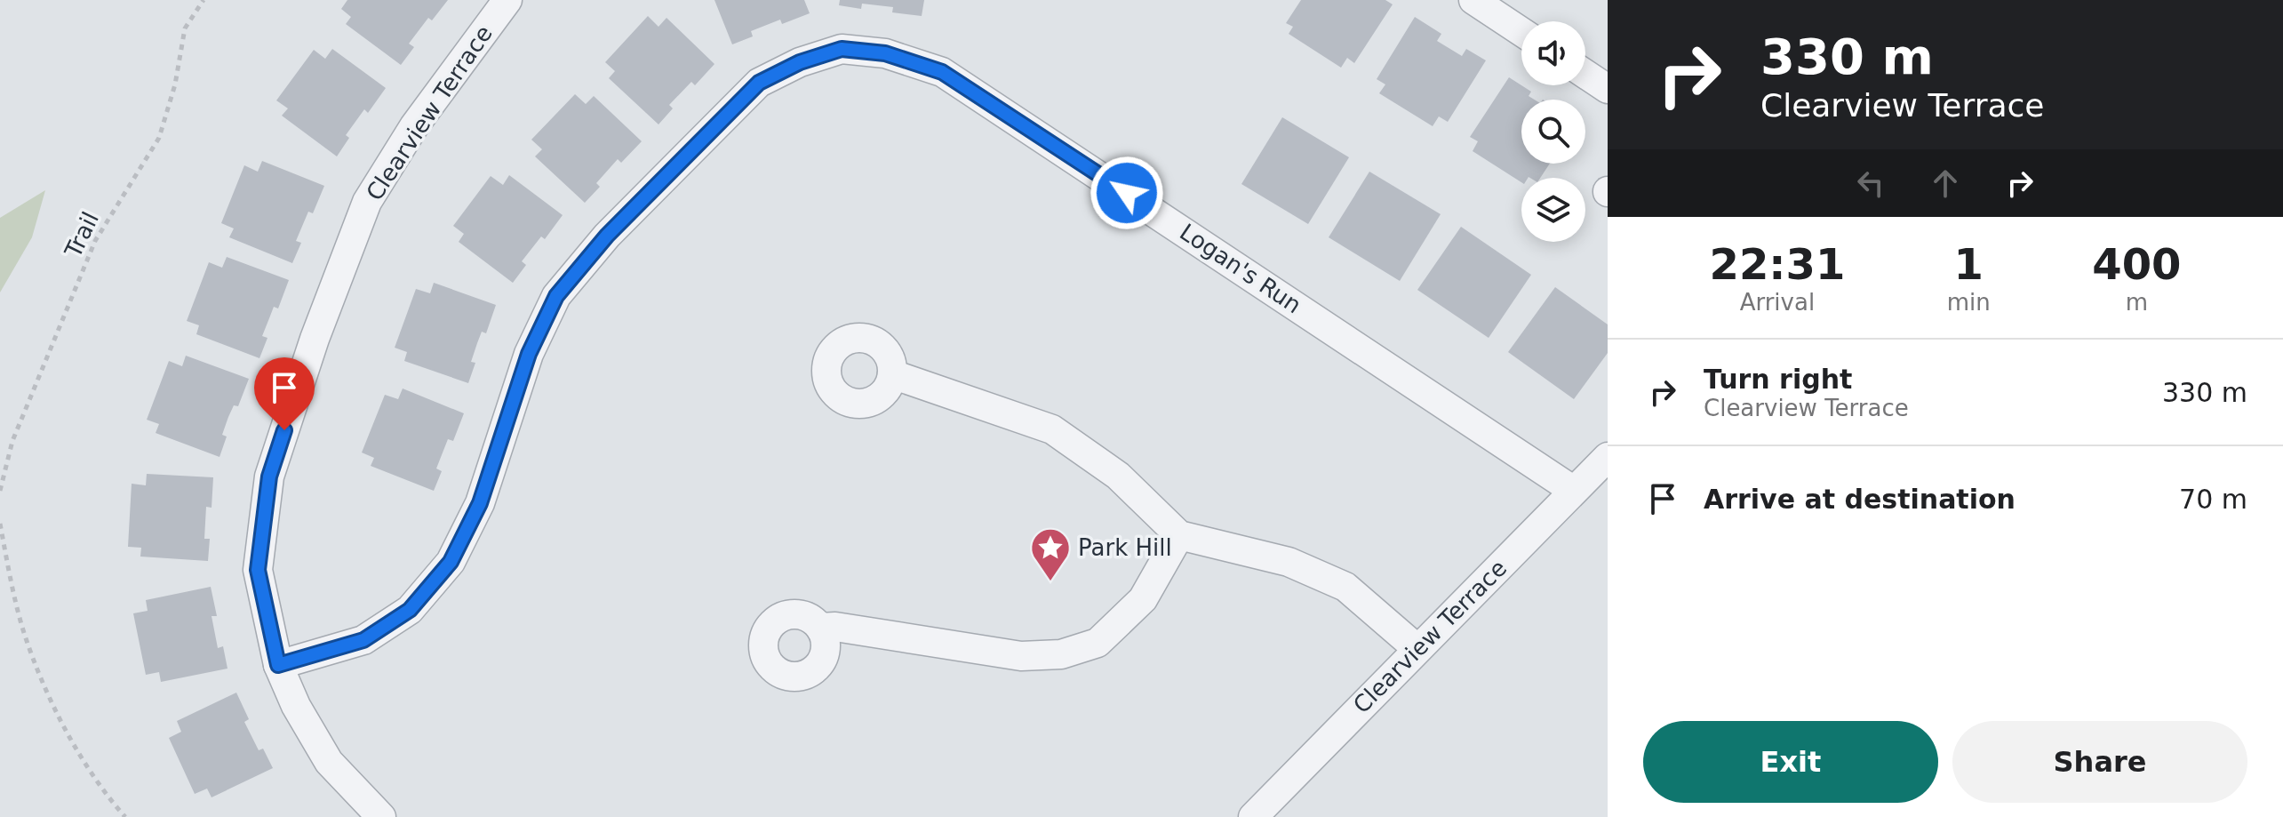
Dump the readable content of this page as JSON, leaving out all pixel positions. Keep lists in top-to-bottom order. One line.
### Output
{"streets":{"street":["Clearview Terrace","Logan's Run"],"path":["Trail"]},"crossings":[["Clearview Terrace","Logan's Run"]],"places":{"place":["Park Hill"]},"page":{"turn":["330 m","Clearview Terrace"],"eta":["22:31","Arrival","1","min","400","m"],"list":[{"name":"Turn right","note":"Clearview Terrace","value":"330 m"},{"name":"Arrive at destination","value":"70 m"}],"buttons":["Exit","Share"]}}
